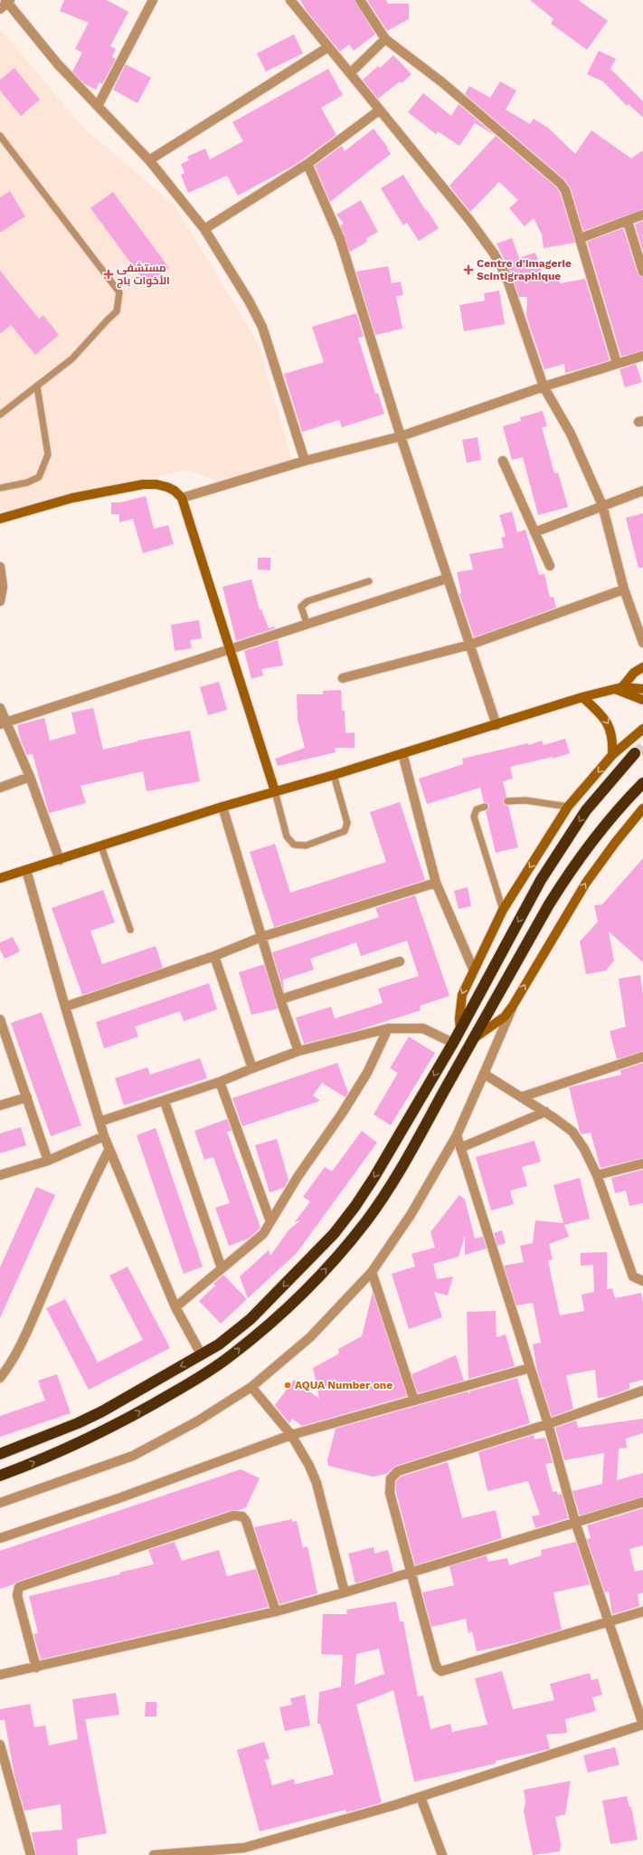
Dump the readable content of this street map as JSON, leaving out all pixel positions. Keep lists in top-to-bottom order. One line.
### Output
{"places":{"health":["Centre d'imagerie Scintigraphique","مستشفى الأخوات باج"],"other":["AQUA Number one"]}}
